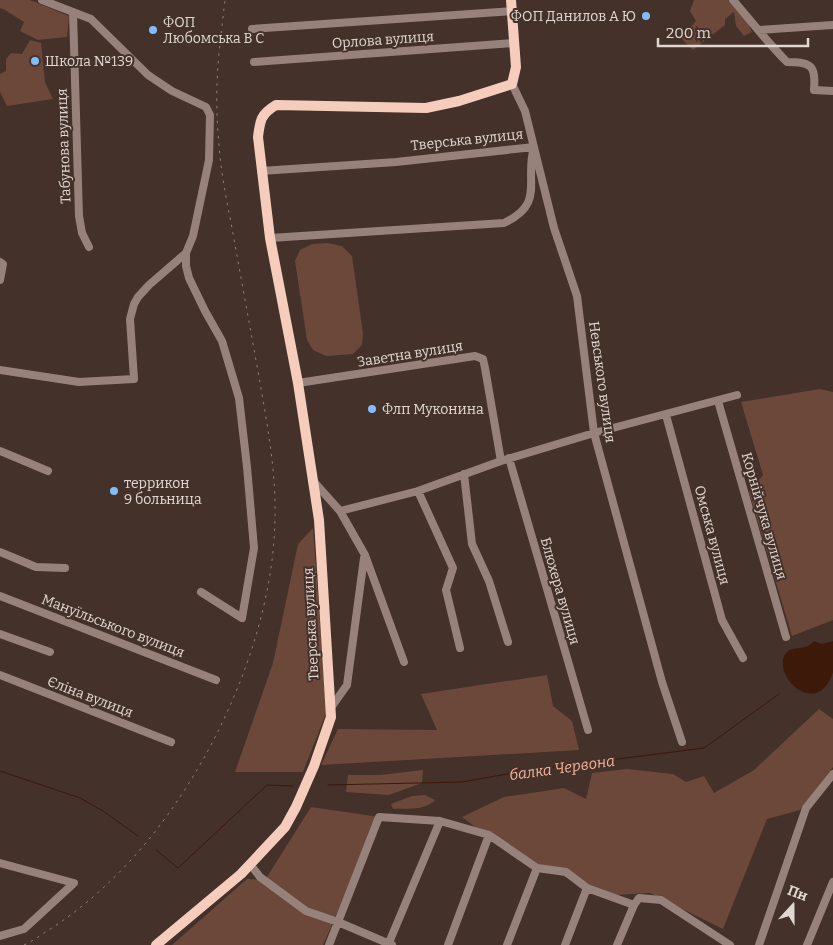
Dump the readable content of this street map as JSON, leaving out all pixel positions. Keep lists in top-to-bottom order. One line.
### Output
{"streets":{"main road":["Тверська вулиця"],"street":["Орлова вулиця","Табунова вулиця","Заветна вулиця","Невського вулиця","Корнійчука вулиця","Омська вулиця","Блюхера вулиця","Мануїльського вулиця","Єліна вулиця"]},"crossings":[["Тверська вулиця","Заветна вулиця"],["Тверська вулиця","Невського вулиця"],["Заветна вулиця","Блюхера вулиця"]],"water":["балка Червона"],"places":["ФОП Данилов А Ю","ФОП Любомська В С","Школа №139","Флп Муконина","террикон 9 больница"],"scale_bar":"200 m","north":"top"}
